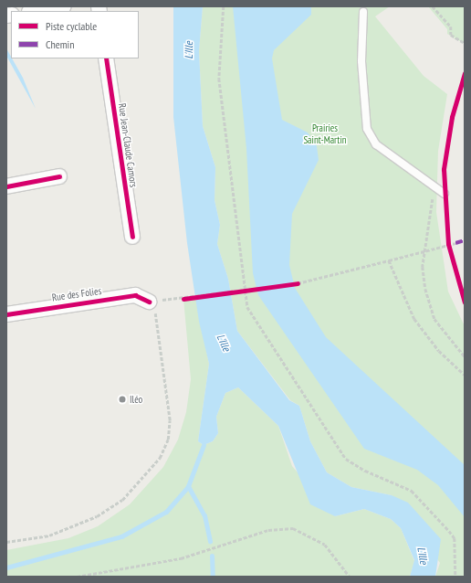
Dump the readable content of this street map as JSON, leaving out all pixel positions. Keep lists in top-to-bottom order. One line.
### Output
{"streets":{"street":["Rue Jean-Claude Camors","Rue des Folies"]},"water":["L'Ille"],"parks":["Prairies Saint-Martin"],"places":["Iléo"],"legend":["Piste cyclable","Chemin"]}
